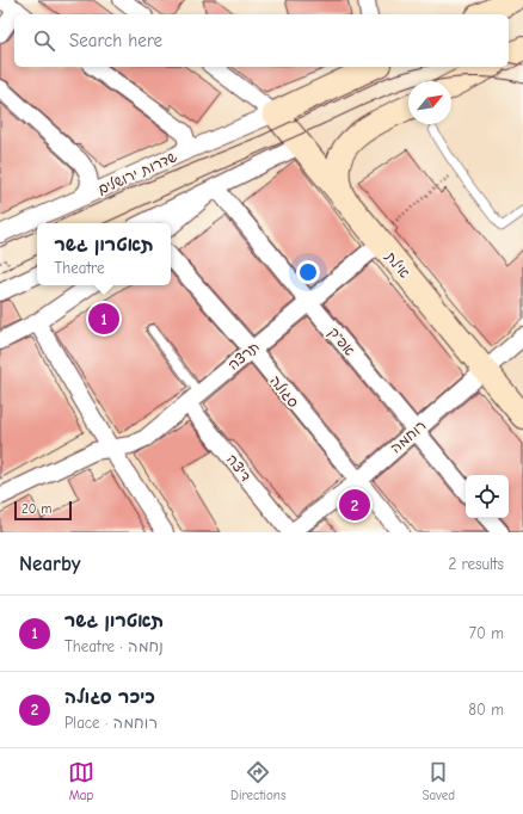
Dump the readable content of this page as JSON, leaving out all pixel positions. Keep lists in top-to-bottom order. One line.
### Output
{"streets":{"street":["שדרות ירושלים","אילת","אפ\"ק","תרצה","סגולה","רוחמה","דיצה"]},"crossings":[["שדרות ירושלים","אילת"],["אילת","תרצה"],["אילת","רוחמה"],["אפ\"ק","תרצה"],["אפ\"ק","רוחמה"],["תרצה","סגולה"],["תרצה","דיצה"],["סגולה","רוחמה"],["רוחמה","דיצה"]],"scale_bar":"20 m","north":"top right","page":{"search":"Search here","popup":["תאטרון גשר","Theatre"],"pins":["1","2"],"scale":"20 m","heading":["Nearby","2 results"],"list":[{"mark":"1","name":"תאטרון גשר","note":"Theatre · נחמה","value":"70 m"},{"mark":"2","name":"כיכר סגולה","note":"Place · רוחמה","value":"80 m"}],"nav":["Map","Directions","Saved"]}}
